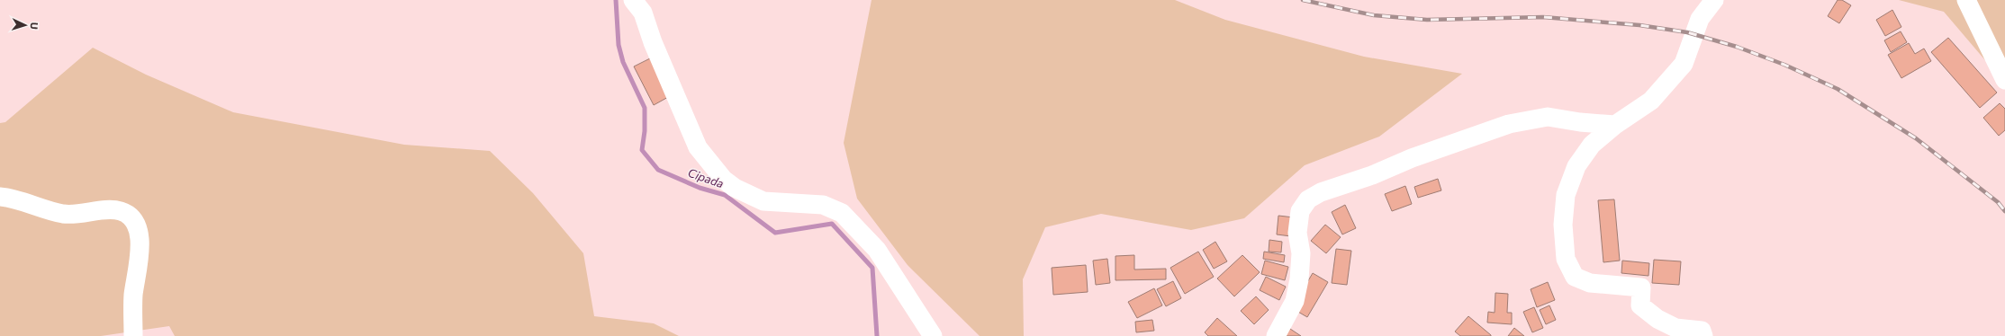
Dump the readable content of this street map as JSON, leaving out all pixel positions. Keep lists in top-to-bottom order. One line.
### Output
{"water":["Cipada"],"north":"right"}
